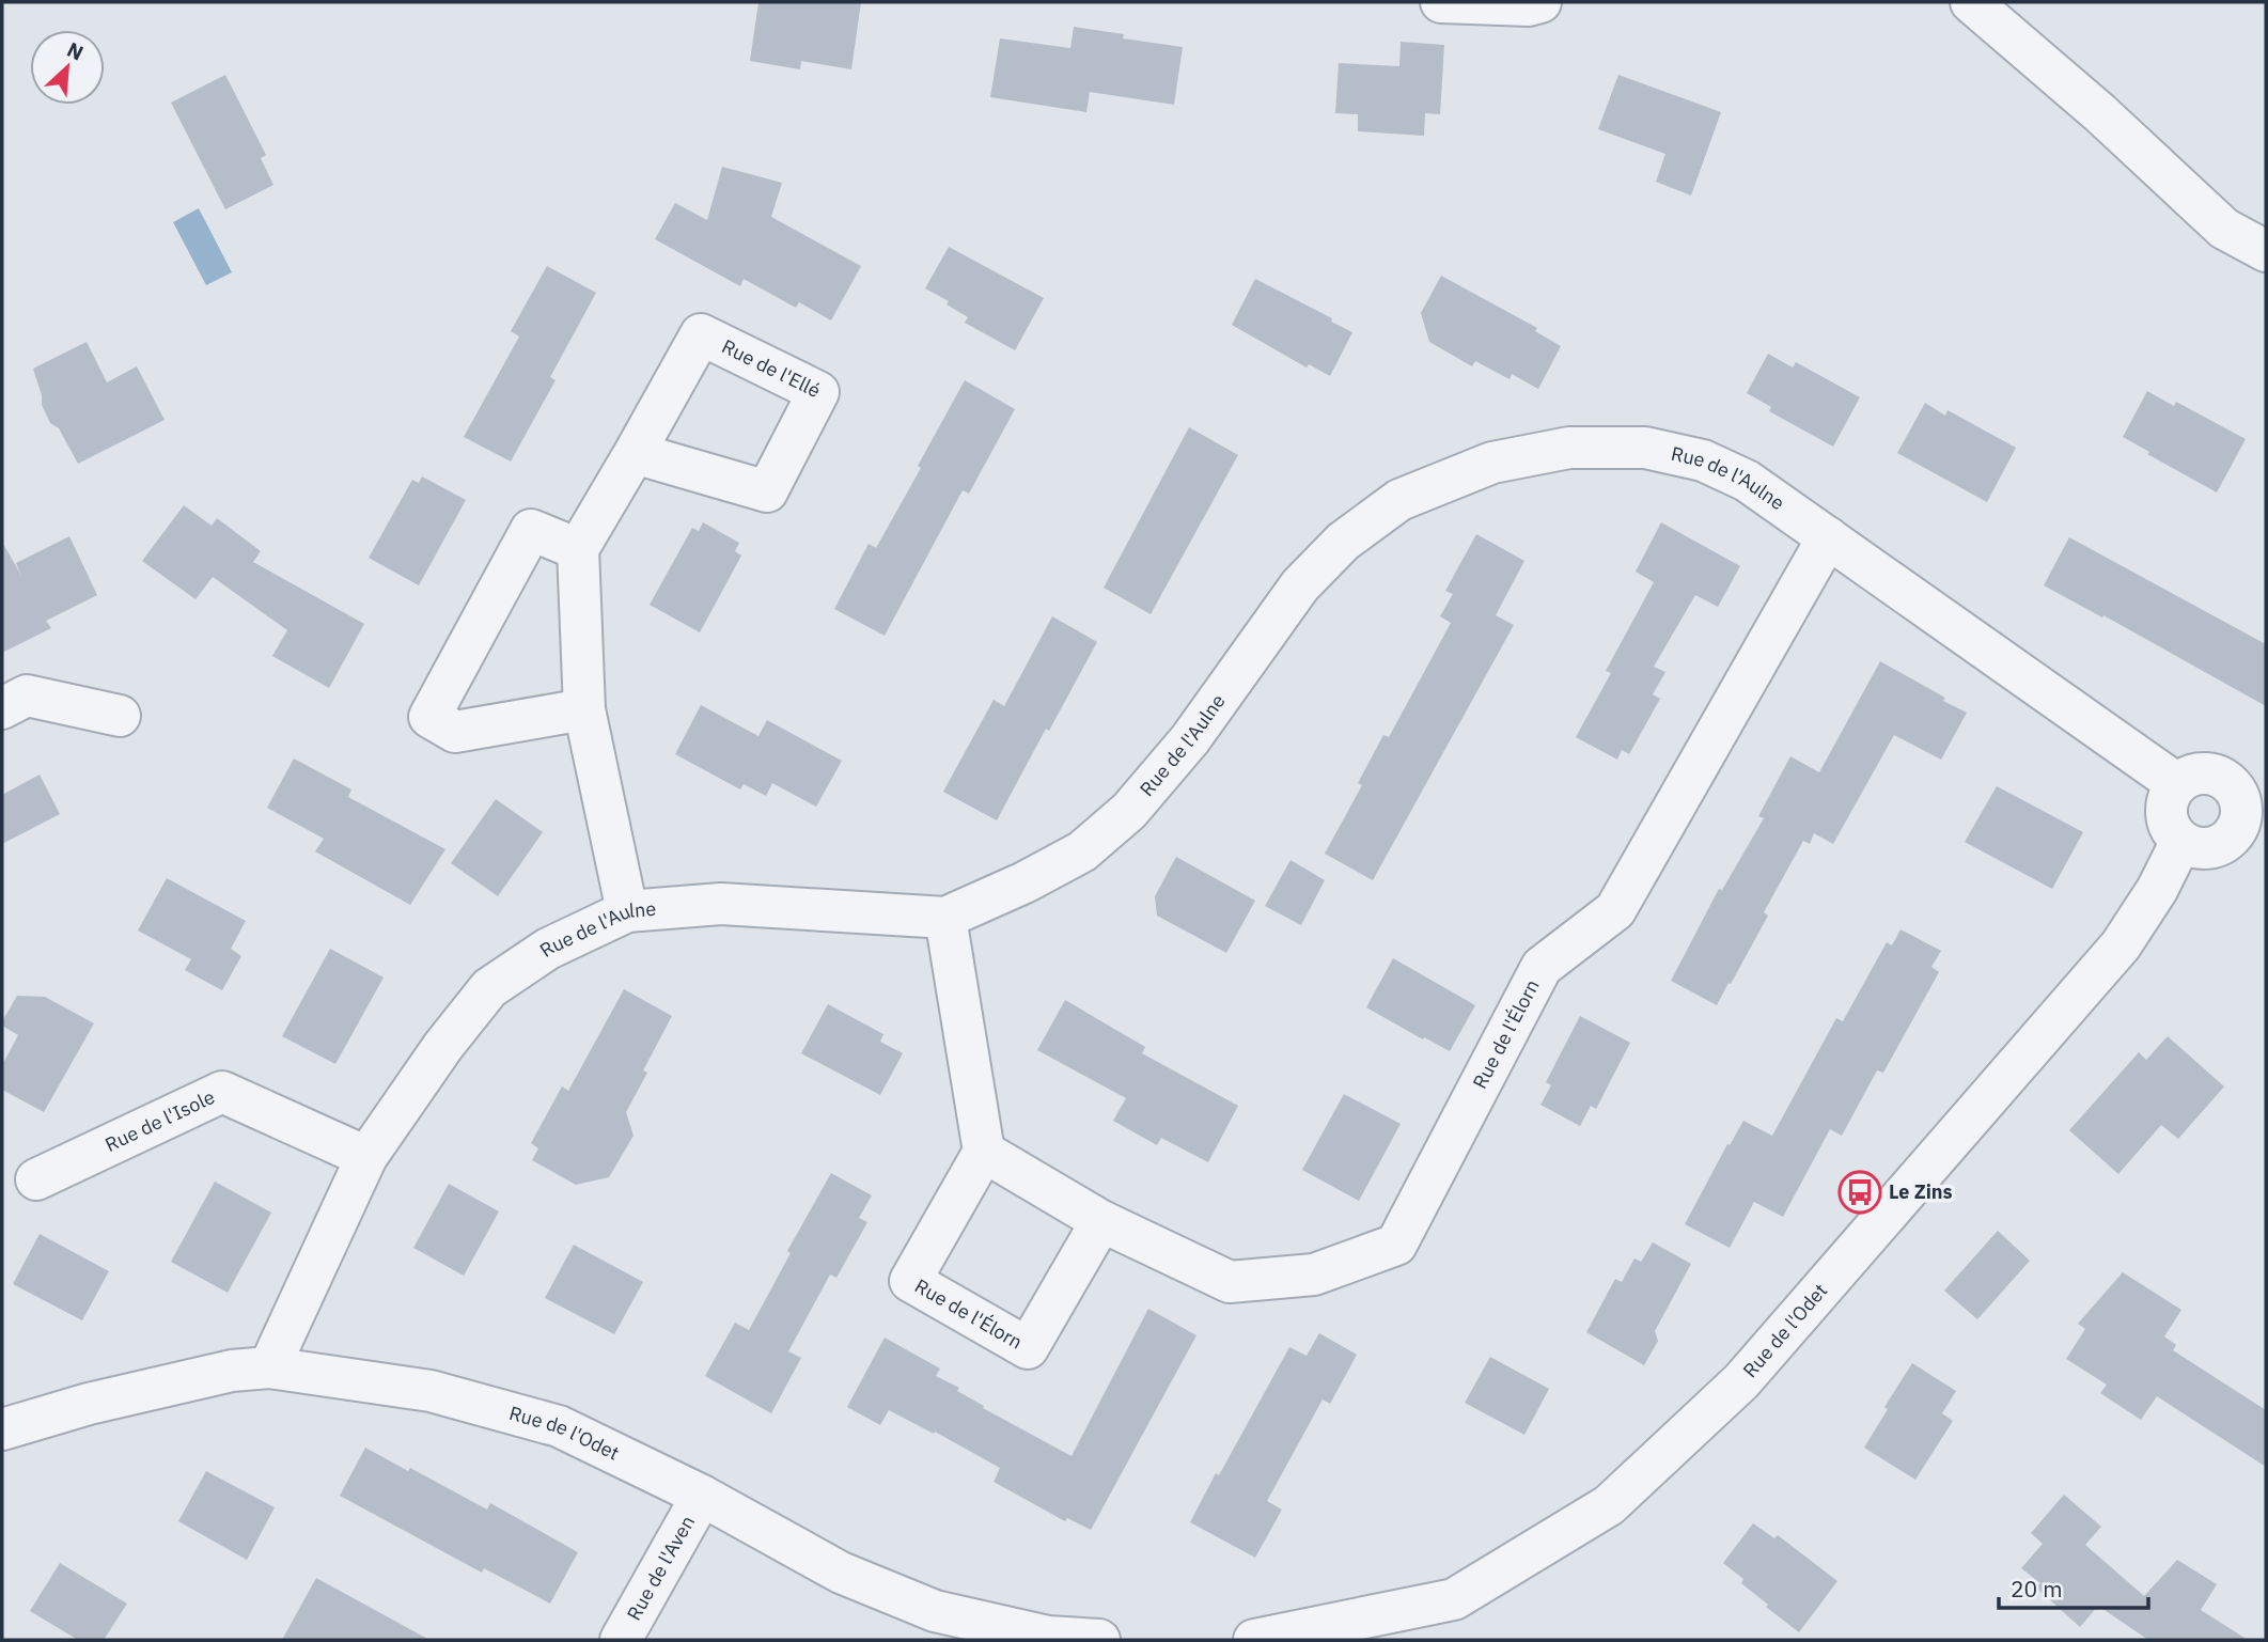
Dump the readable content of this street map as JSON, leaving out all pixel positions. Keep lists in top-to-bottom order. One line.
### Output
{"streets":{"street":["Rue de l'Aulne","Rue de l'Élorn","Rue de l'Isole","Rue de l'Odet","Rue de l'Aven"]},"crossings":[["Rue de l'Aulne","Rue de l'Élorn"],["Rue de l'Aulne","Rue de l'Isole"],["Rue de l'Aulne","Rue de l'Odet"],["Rue de l'Odet","Rue de l'Aven"]],"places":{"bus stop":["Le Zins"]},"scale_bar":"20 m","north":"top right"}
